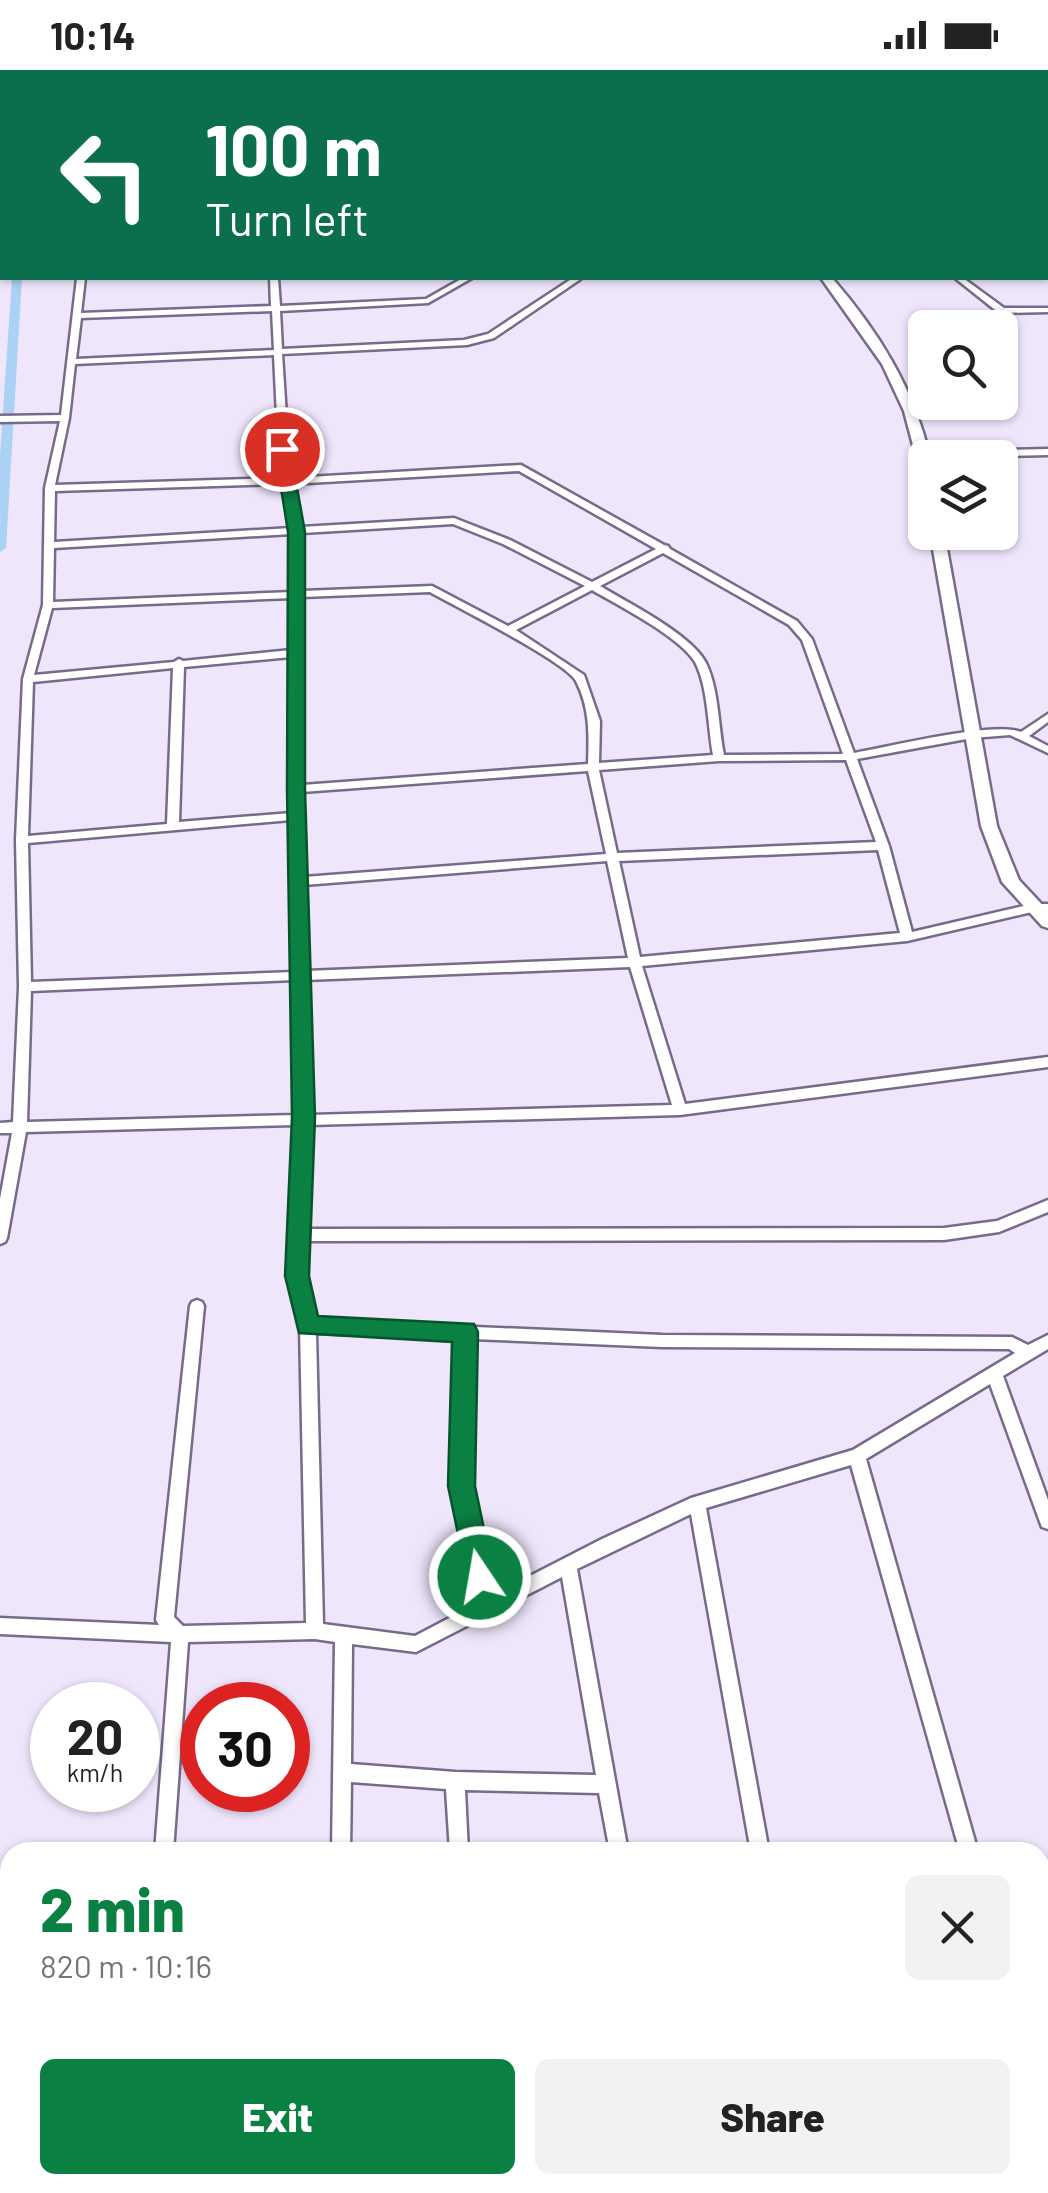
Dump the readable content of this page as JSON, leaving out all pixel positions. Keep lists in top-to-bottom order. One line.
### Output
{"page":{"status":"10:14","turn":["100 m","Turn left"],"speed":"20 km/h","limit":"30","heading":["2 min","820 m · 10:16"],"buttons":["Exit","Share"]}}
